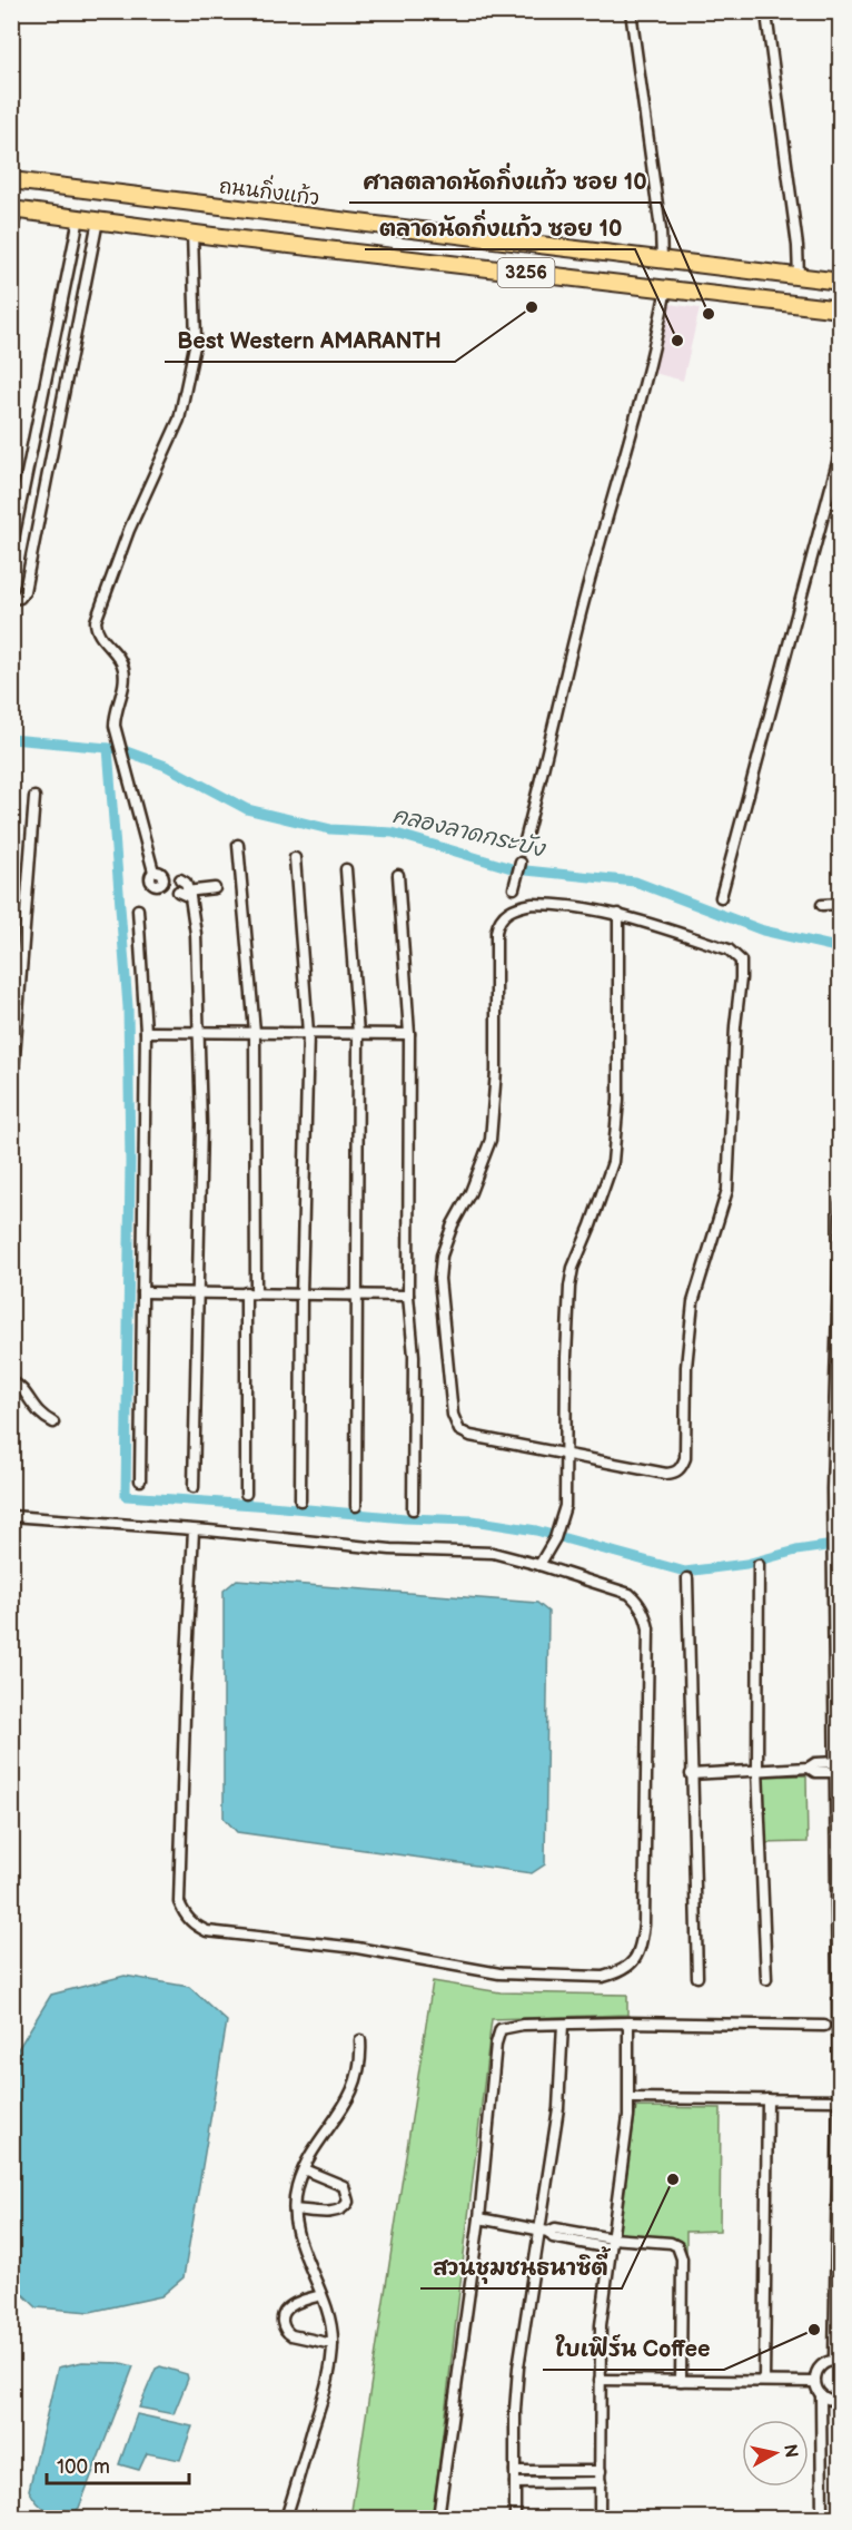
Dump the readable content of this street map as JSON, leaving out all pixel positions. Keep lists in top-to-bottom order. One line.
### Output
{"streets":{"main road":["ถนนกิ่งแก้ว","3256"]},"water":["คลองลาดกระบัง"],"places":["Best Western AMARANTH","ศาลตลาดนัดกิ่งแก้ว ซอย 10","ตลาดนัดกิ่งแก้ว ซอย 10","สวนชุมชนธนาซิตี้","ใบเฟิร์น Coffee"],"scale_bar":"100 m","north":"right"}
